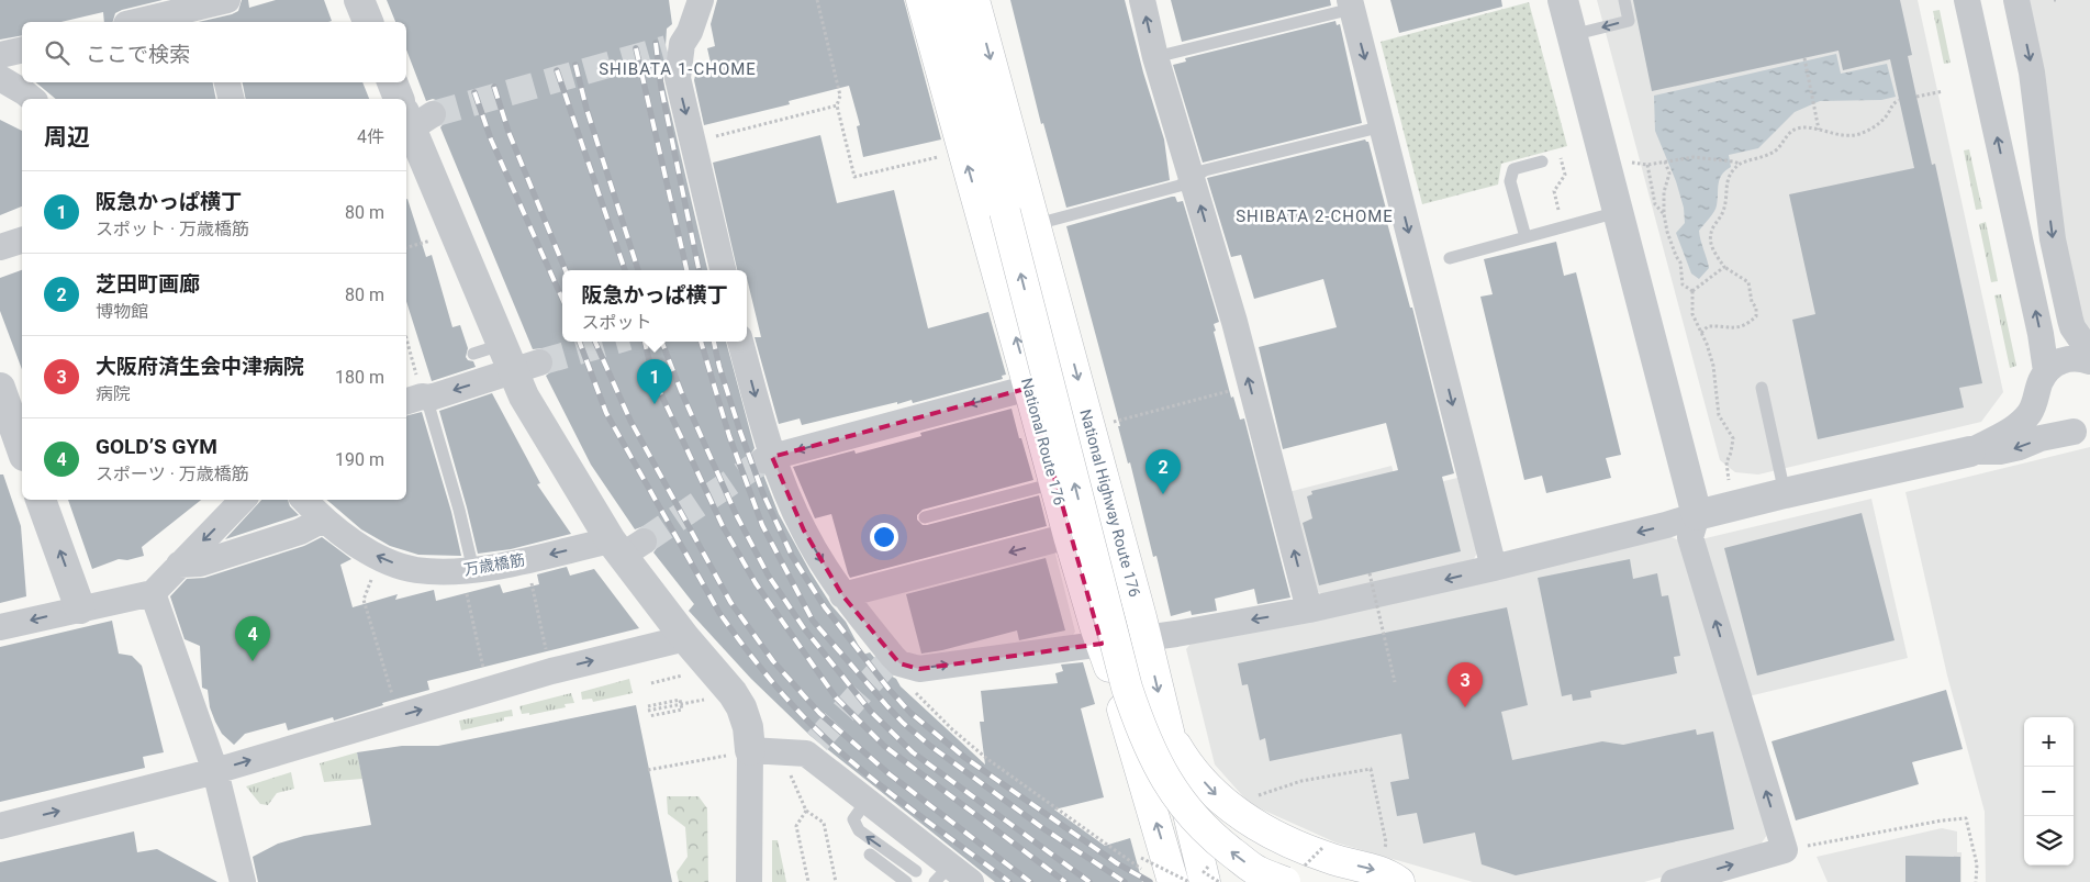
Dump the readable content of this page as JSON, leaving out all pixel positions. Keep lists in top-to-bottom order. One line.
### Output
{"streets":{"highway":["National Route 176","National Highway Route 176"],"street":["万歳橋筋"]},"one_way":["National Route 176"],"districts":["SHIBATA 1-CHOME","SHIBATA 2-CHOME"],"page":{"search":"ここで検索","heading":["周辺","4件"],"list":[{"mark":"1","name":"阪急かっぱ横丁","note":"スポット · 万歳橋筋","value":"80 m"},{"mark":"2","name":"芝田町画廊","note":"博物館","value":"80 m"},{"mark":"3","name":"大阪府済生会中津病院","note":"病院","value":"180 m"},{"mark":"4","name":"GOLD’S GYM","note":"スポーツ · 万歳橋筋","value":"190 m"}],"popup":["阪急かっぱ横丁","スポット"],"pins":["1","2","4","3"],"map_buttons":["+","−"]}}
